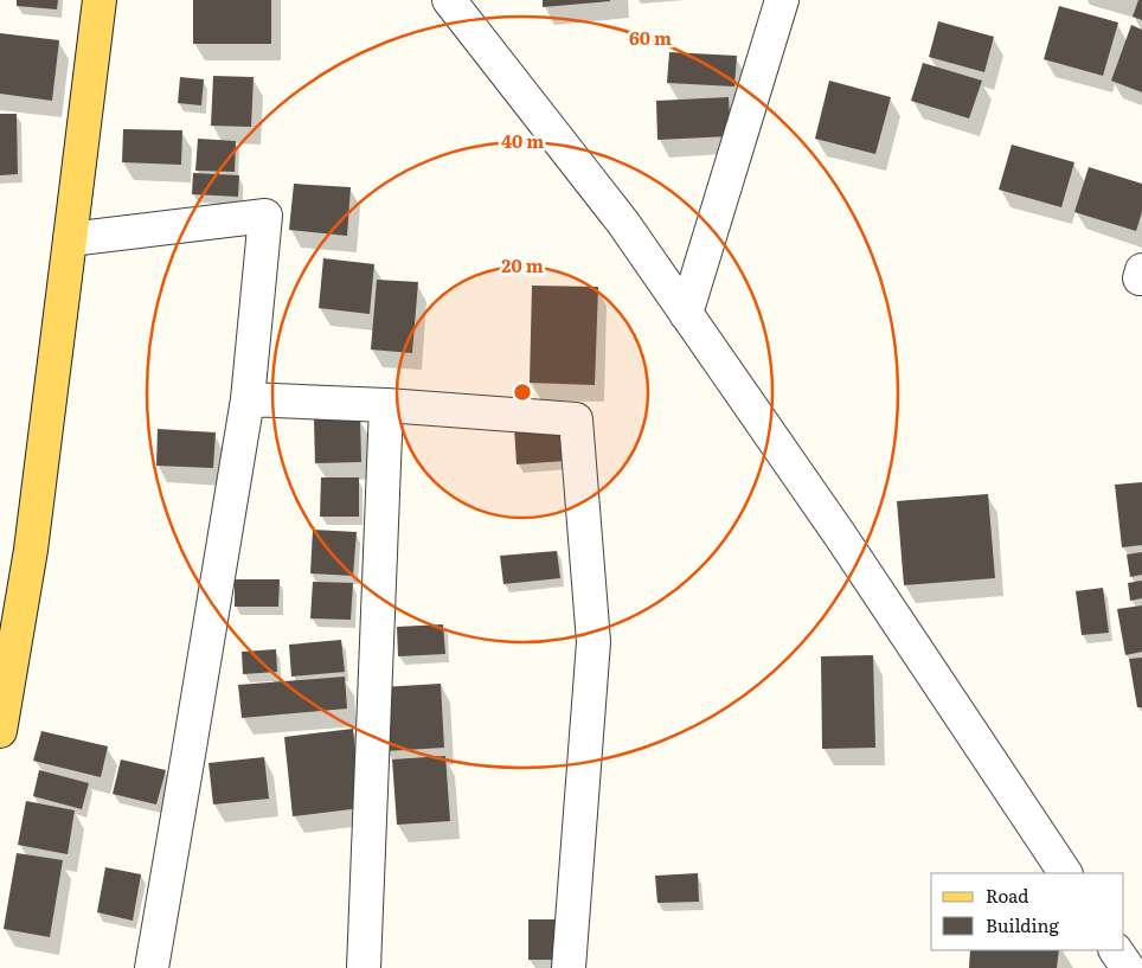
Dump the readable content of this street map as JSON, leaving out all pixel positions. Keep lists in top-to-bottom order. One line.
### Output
{"legend":["Road","Building"],"rings":["60 m","40 m","20 m"]}
